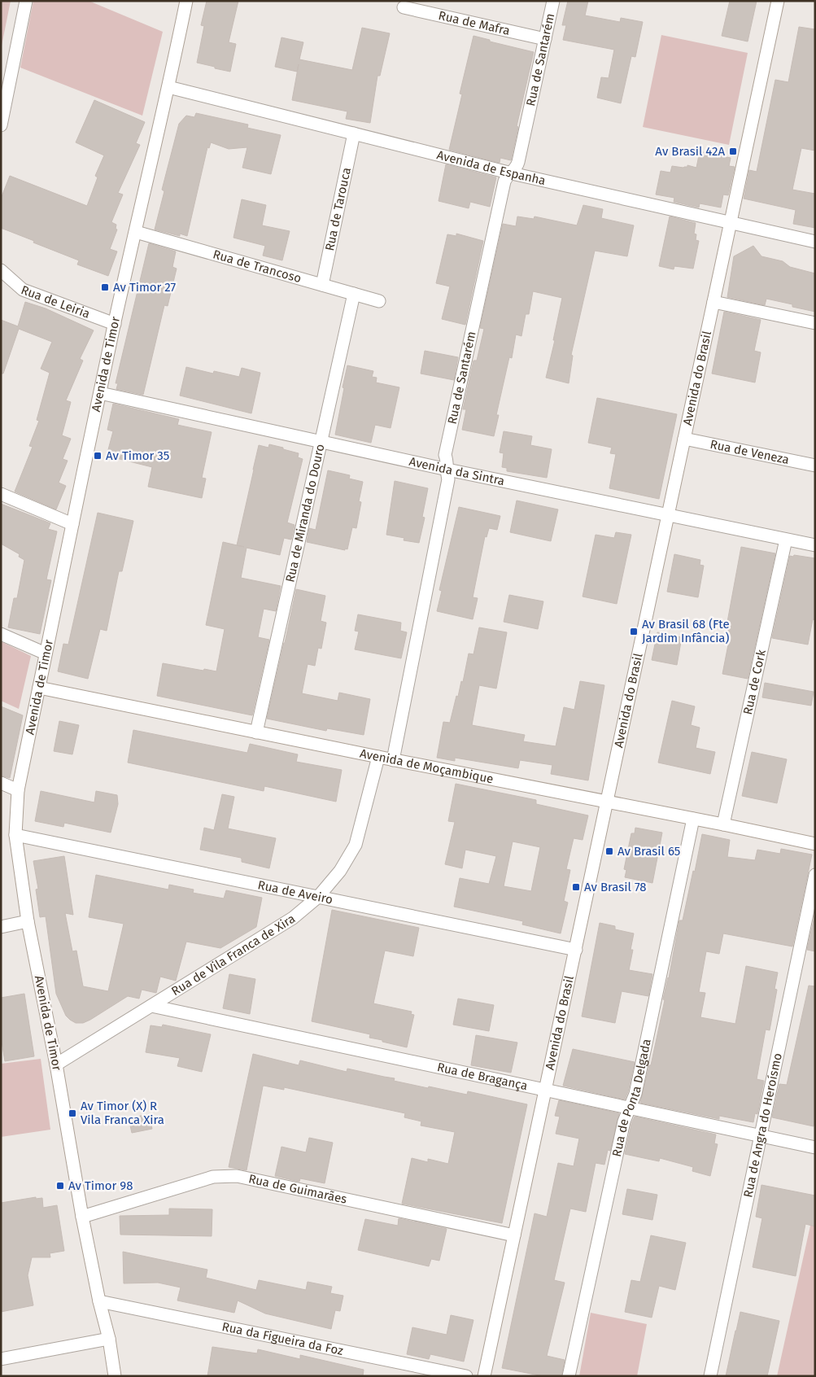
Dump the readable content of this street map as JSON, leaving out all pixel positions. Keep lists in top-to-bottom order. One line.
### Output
{"streets":{"street":["Rua de Mafra","Rua de Santarém","Avenida de Espanha","Rua de Tarouca","Rua de Trancoso","Rua de Leiria","Avenida de Timor","Avenida do Brasil","Rua de Veneza","Avenida da Sintra","Rua de Miranda do Douro","Rua de Cork","Avenida de Moçambique","Rua de Aveiro","Rua de Vila Franca de Xira","Rua de Bragança","Rua de Ponta Delgada","Rua de Angra do Heroísmo","Rua de Guimarães","Rua da Figueira da Foz"]},"crossings":[["Rua de Mafra","Rua de Santarém"],["Rua de Santarém","Avenida de Espanha"],["Rua de Santarém","Avenida da Sintra"],["Rua de Santarém","Avenida de Moçambique"],["Avenida de Espanha","Rua de Tarouca"],["Avenida de Espanha","Avenida de Timor"],["Avenida de Espanha","Avenida do Brasil"],["Rua de Tarouca","Rua de Trancoso"],["Rua de Trancoso","Avenida de Timor"],["Rua de Trancoso","Rua de Miranda do Douro"],["Rua de Leiria","Avenida de Timor"],["Avenida de Timor","Avenida da Sintra"],["Avenida de Timor","Avenida de Moçambique"],["Avenida de Timor","Rua de Aveiro"],["Avenida de Timor","Rua de Vila Franca de Xira"],["Avenida de Timor","Rua de Guimarães"],["Avenida de Timor","Rua da Figueira da Foz"],["Avenida do Brasil","Rua de Veneza"],["Avenida do Brasil","Avenida da Sintra"],["Avenida do Brasil","Avenida de Moçambique"],["Avenida do Brasil","Rua de Aveiro"],["Avenida do Brasil","Rua de Bragança"],["Avenida do Brasil","Rua de Guimarães"],["Avenida da Sintra","Rua de Miranda do Douro"],["Avenida da Sintra","Rua de Cork"],["Rua de Miranda do Douro","Avenida de Moçambique"],["Rua de Cork","Avenida de Moçambique"],["Avenida de Moçambique","Rua de Vila Franca de Xira"],["Avenida de Moçambique","Rua de Ponta Delgada"],["Rua de Aveiro","Rua de Vila Franca de Xira"],["Rua de Vila Franca de Xira","Rua de Bragança"],["Rua de Bragança","Rua de Ponta Delgada"],["Rua de Bragança","Rua de Angra do Heroísmo"]],"places":{"transit":["Av Brasil 42A","Av Timor 27","Av Timor 35","Av Brasil 68 (Fte Jardim Infância)","Av Brasil 65","Av Brasil 78","Av Timor (X) R Vila Franca Xira","Av Timor 98"]}}
